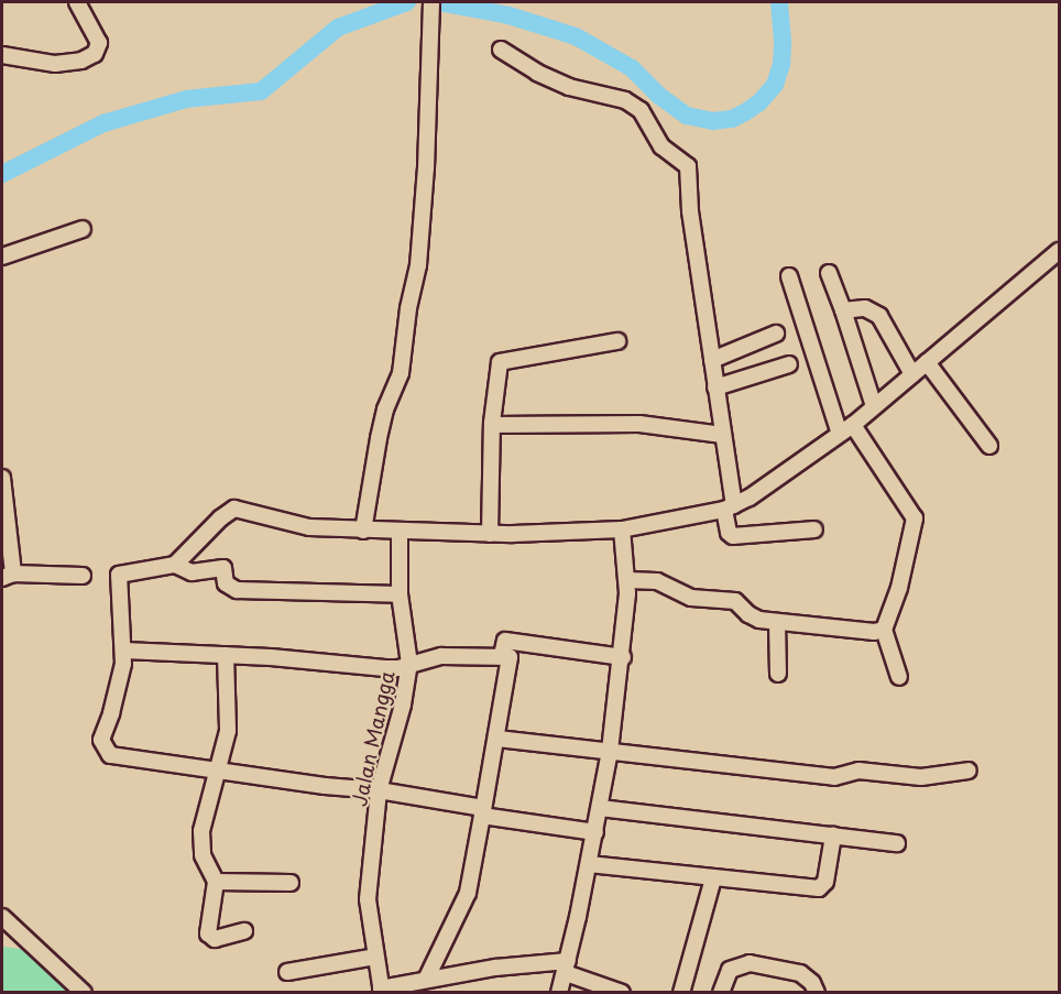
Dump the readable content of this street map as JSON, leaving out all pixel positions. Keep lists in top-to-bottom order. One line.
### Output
{"streets":{"street":["Jalan Mangga"]}}
